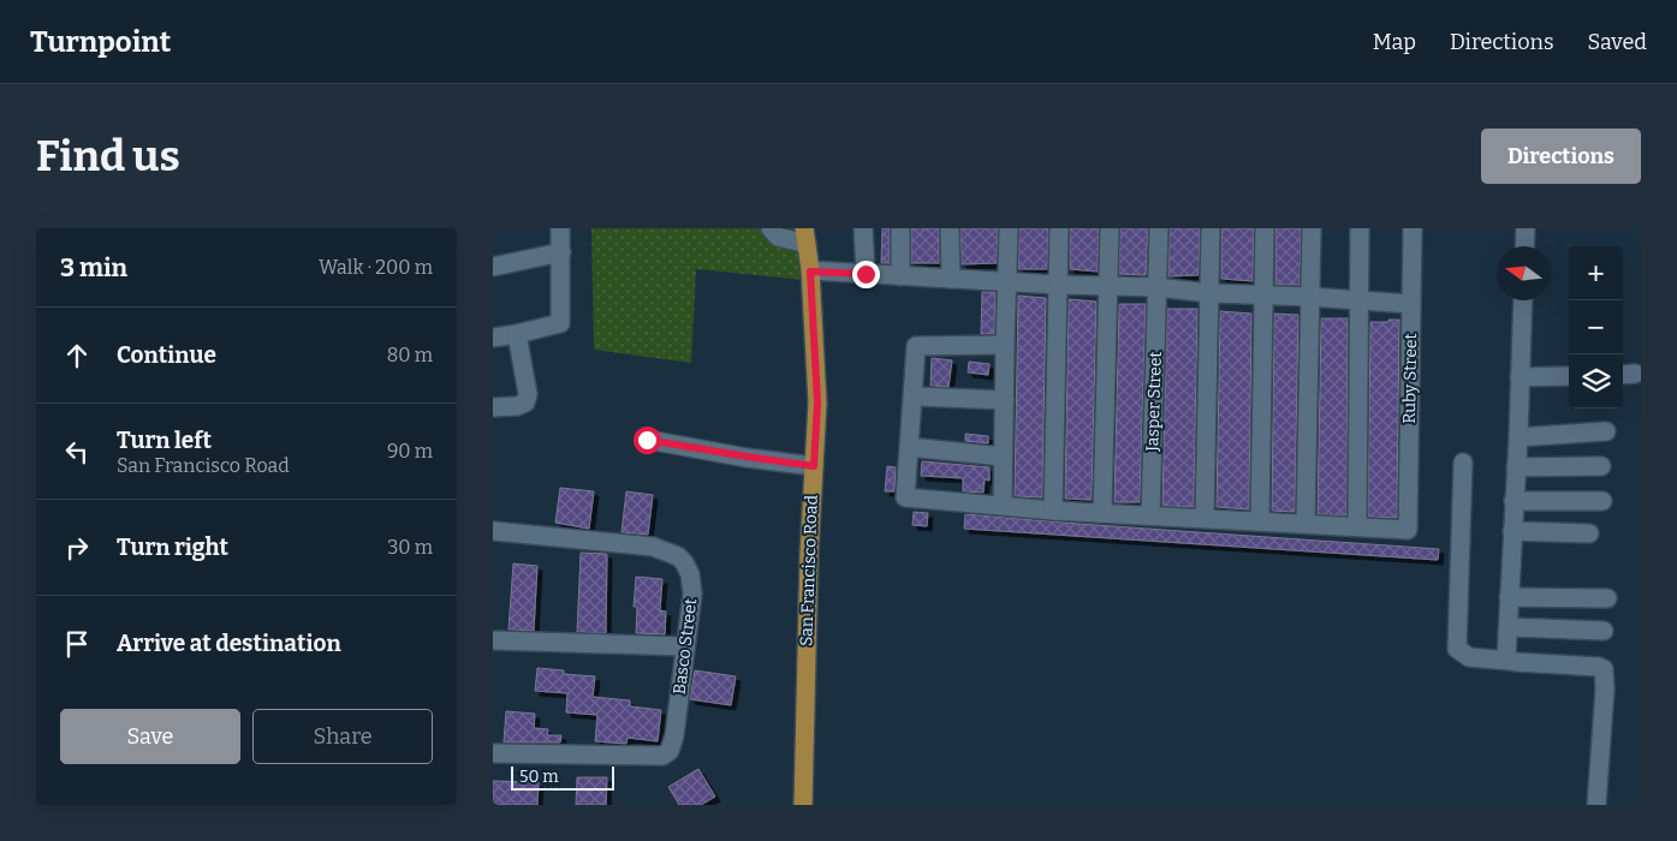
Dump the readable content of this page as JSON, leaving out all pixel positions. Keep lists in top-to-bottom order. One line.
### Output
{"streets":{"main road":["San Francisco Road"],"street":["Ruby Street","Jasper Street","Basco Street"]},"scale_bar":"50 m","north":"left","page":{"header":"Turnpoint","nav":["Map","Directions","Saved"],"buttons":["Directions",["Save","Share"]],"title":"Find us","heading":["3 min","Walk · 200 m"],"map_buttons":["+","−"],"list":[["Continue","80 m"],["Turn left","San Francisco Road","90 m"],["Turn right","30 m"],"Arrive at destination"],"scale":"50 m"}}
